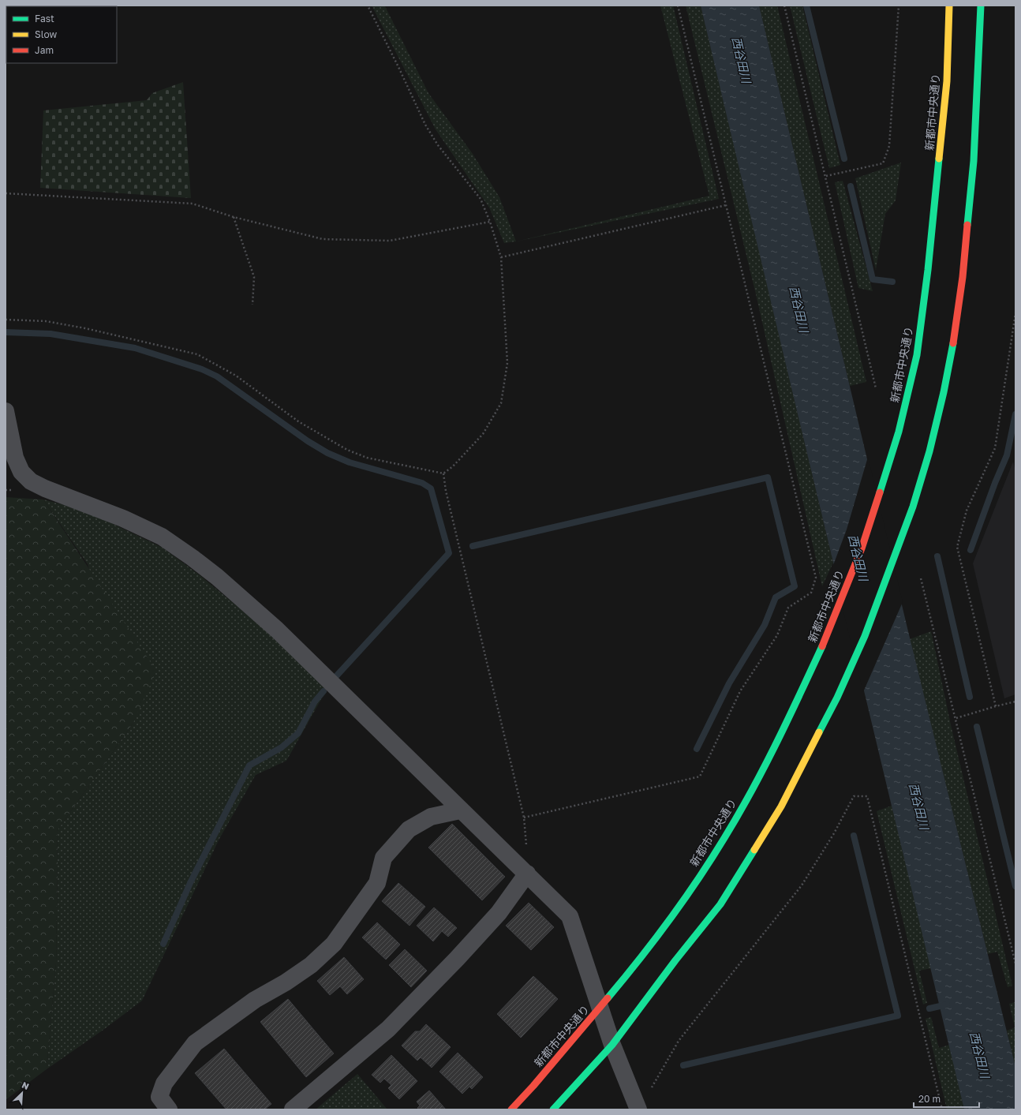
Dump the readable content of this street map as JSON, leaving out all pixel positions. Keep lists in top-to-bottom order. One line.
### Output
{"streets":{"main road":["新都市中央通り"]},"water":["西谷田川"],"legend":["Fast","Slow","Jam"],"scale_bar":"20 m","north":"top right"}
